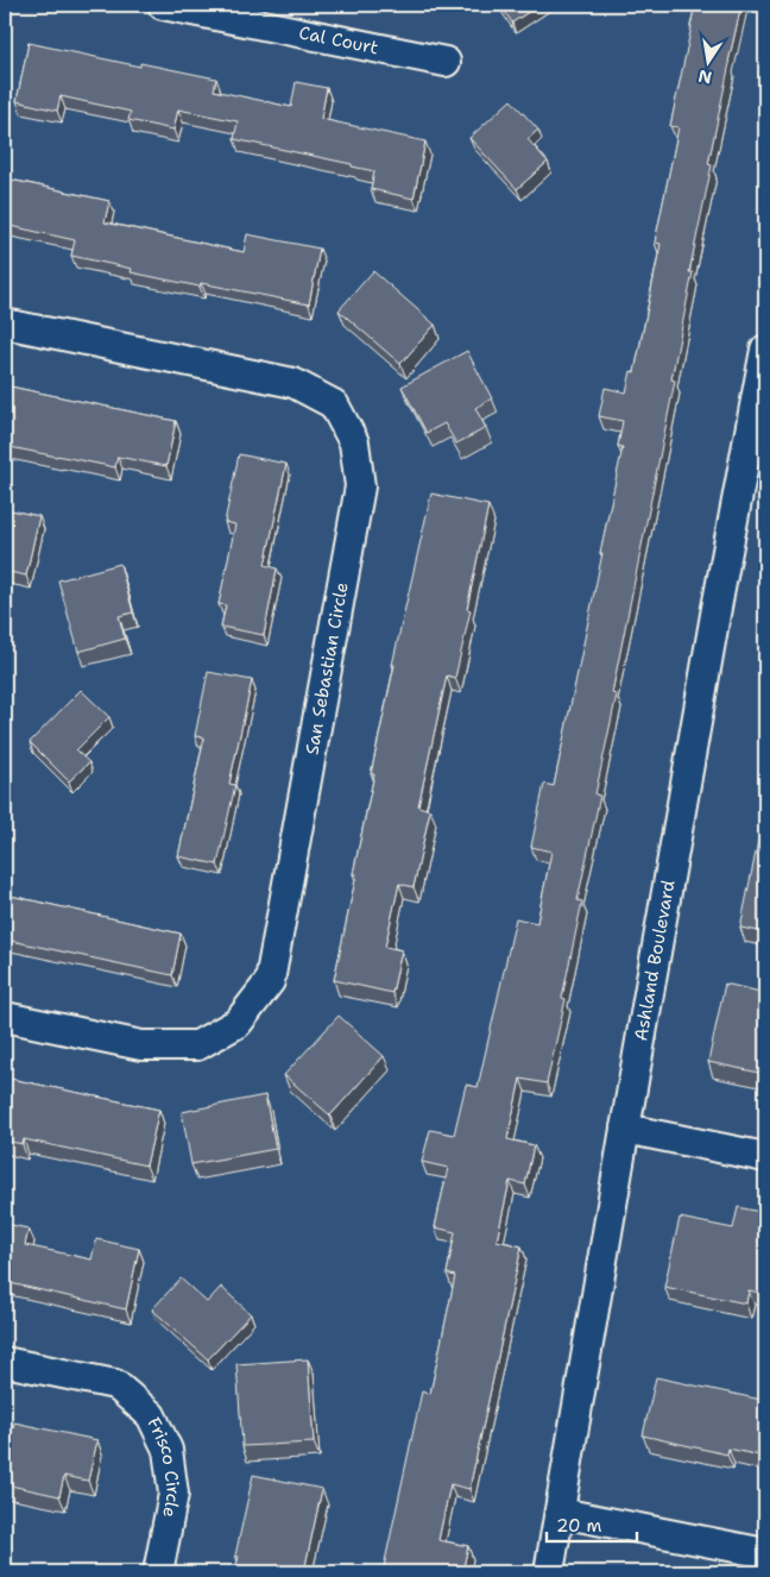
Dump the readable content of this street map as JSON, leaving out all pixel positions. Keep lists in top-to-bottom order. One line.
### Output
{"streets":{"street":["Cal Court","San Sebastian Circle","Ashland Boulevard","Frisco Circle"]},"scale_bar":"20 m","north":"bottom"}
